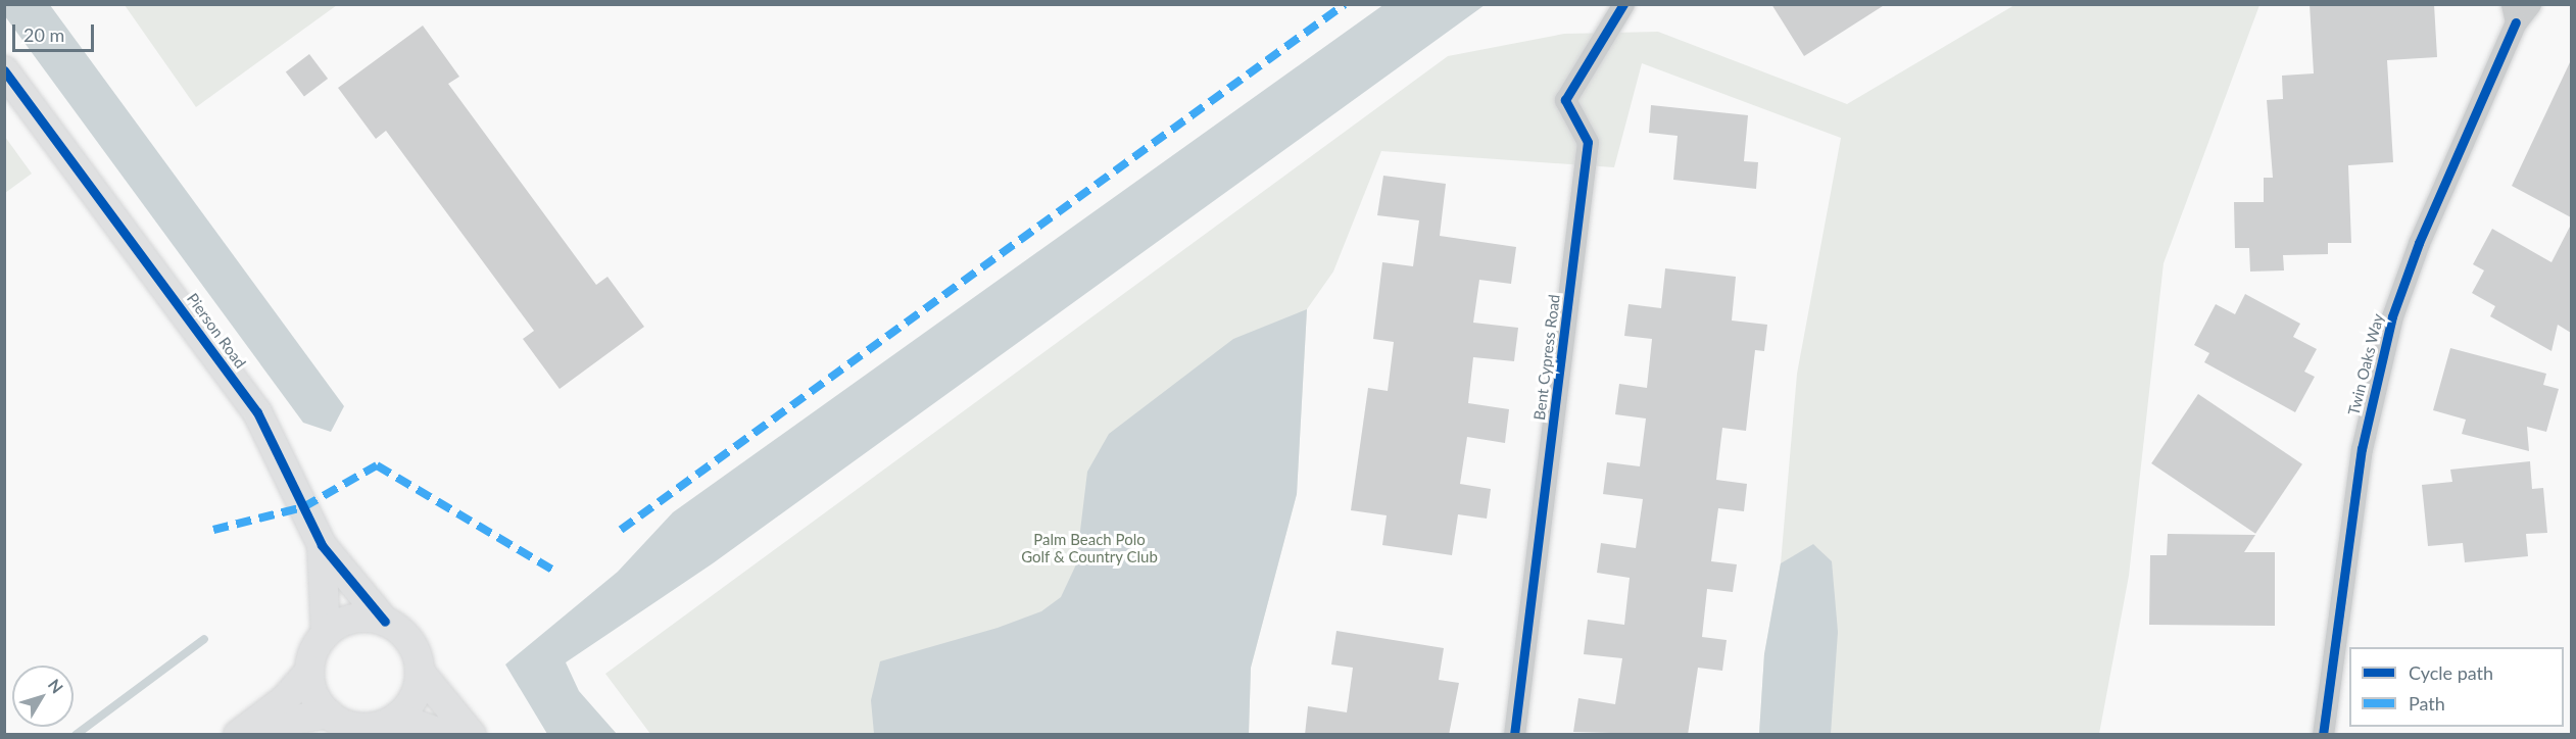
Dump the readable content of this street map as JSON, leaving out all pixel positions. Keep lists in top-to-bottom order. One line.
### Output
{"streets":{"street":["Pierson Road","Bent Cypress Road","Twin Oaks Way"]},"parks":["Palm Beach Polo Golf & Country Club"],"legend":["Cycle path","Path"],"scale_bar":"20 m","north":"top right"}
